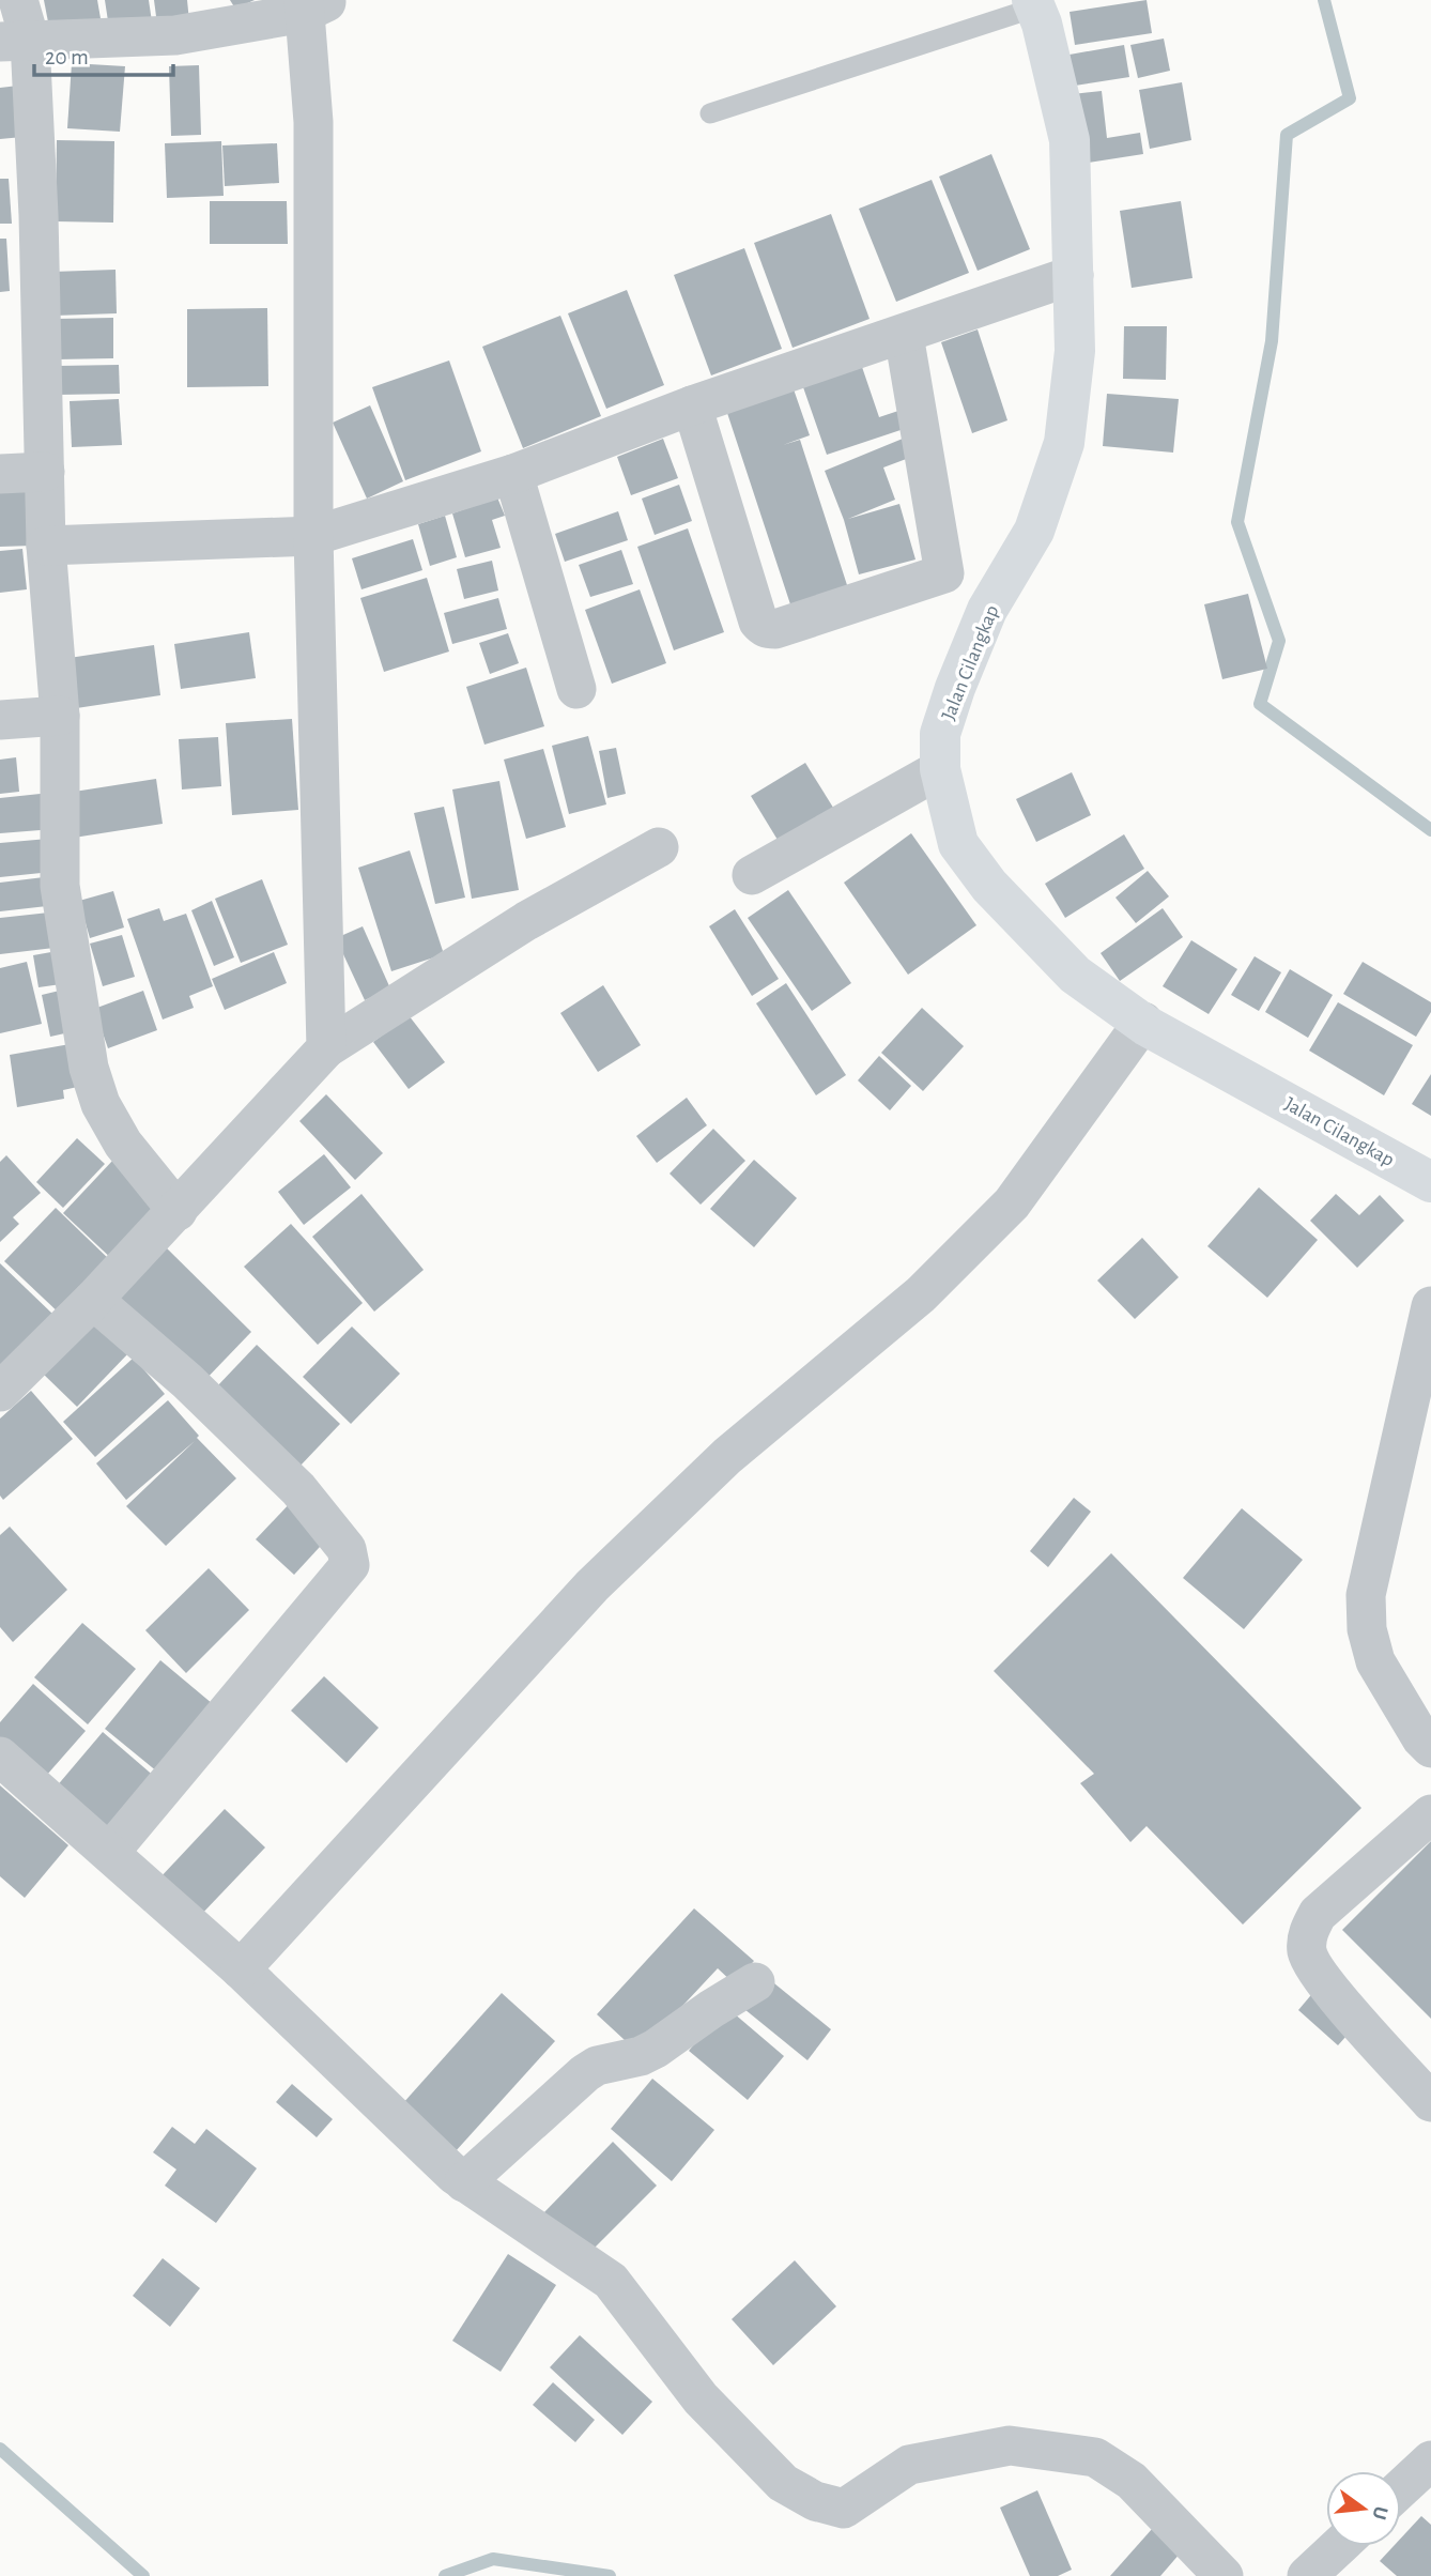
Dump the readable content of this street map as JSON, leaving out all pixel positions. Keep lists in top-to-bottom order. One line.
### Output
{"streets":{"street":["Jalan Cilangkap"]},"scale_bar":"20 m","north":"right"}
